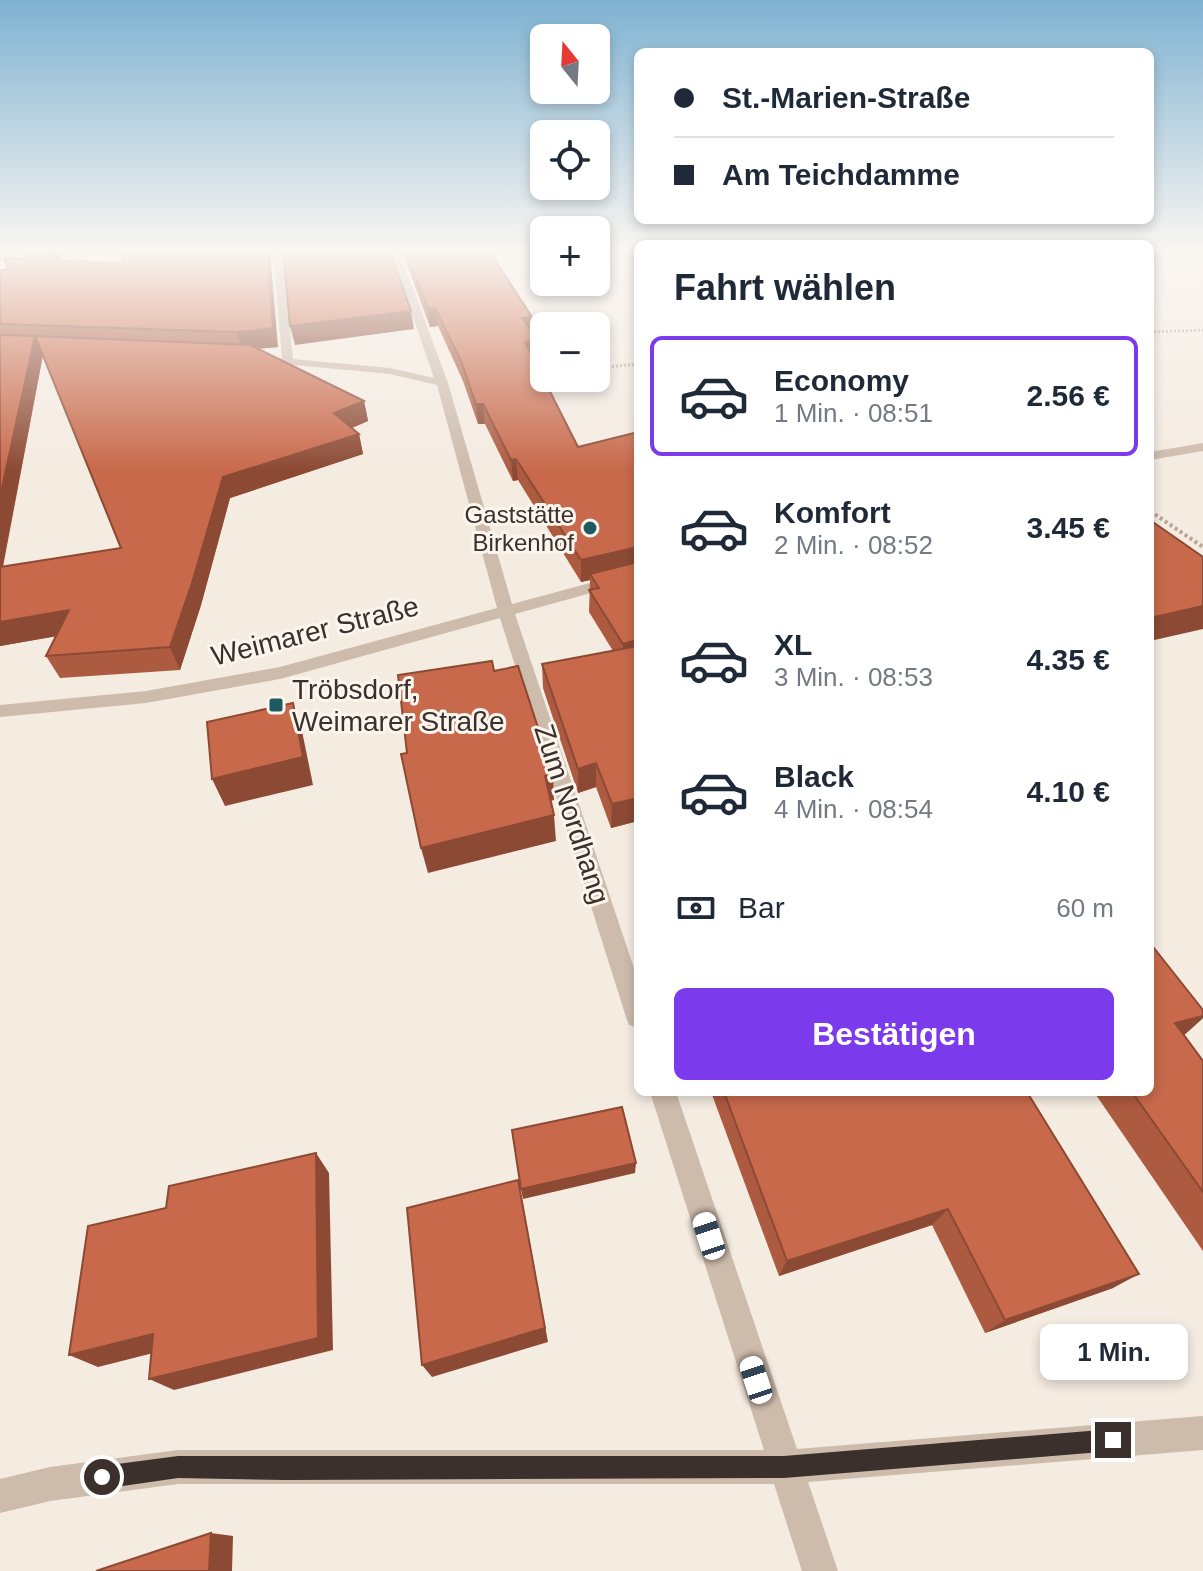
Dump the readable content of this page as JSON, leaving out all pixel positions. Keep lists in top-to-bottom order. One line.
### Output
{"streets":{"street":["Weimarer Straße","Zum Nordhang"]},"crossings":[["Weimarer Straße","Zum Nordhang"]],"places":{"other":["Gaststätte Birkenhof"],"transit":["Tröbsdorf, Weimarer Straße"]},"north":"top","page":{"map_buttons":["+","−"],"banner":["St.-Marien-Straße","Am Teichdamme"],"heading":"Fahrt wählen","list":[{"name":"Economy","note":"1 Min. · 08:51","value":"2.56 €"},{"name":"Komfort","note":"2 Min. · 08:52","value":"3.45 €"},{"name":"XL","note":"3 Min. · 08:53","value":"4.35 €"},{"name":"Black","note":"4 Min. · 08:54","value":"4.10 €"}],"pay":["Bar","60 m"],"buttons":"Bestätigen","bubble":"1 Min."}}
